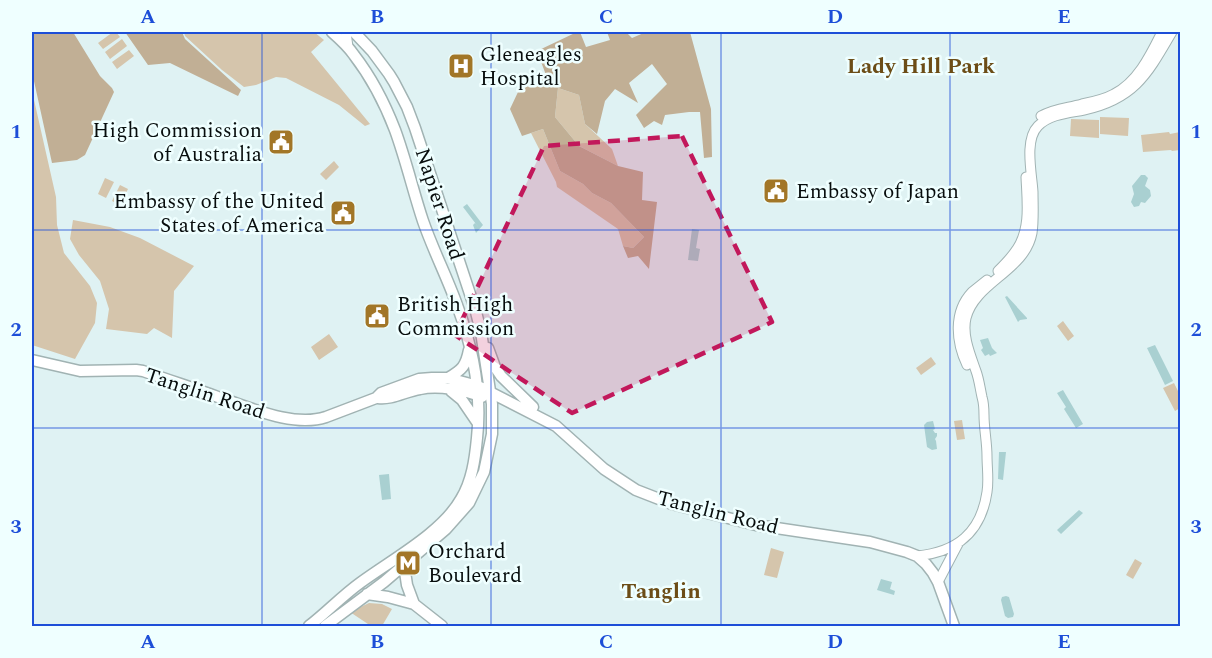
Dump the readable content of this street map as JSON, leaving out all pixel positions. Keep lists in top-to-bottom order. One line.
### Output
{"streets":{"main road":["Napier Road","Tanglin Road"]},"crossings":[["Napier Road","Tanglin Road"]],"districts":["Lady Hill Park","Tanglin"],"places":{"hospital":["Gleneagles Hospital"],"public building":["High Commission of Australia","Embassy of Japan","Embassy of the United States of America","British High Commission"],"metro station":["Orchard Boulevard"]},"grid":{"columns":["A","B","C","D","E"],"rows":["1","2","3"]}}
